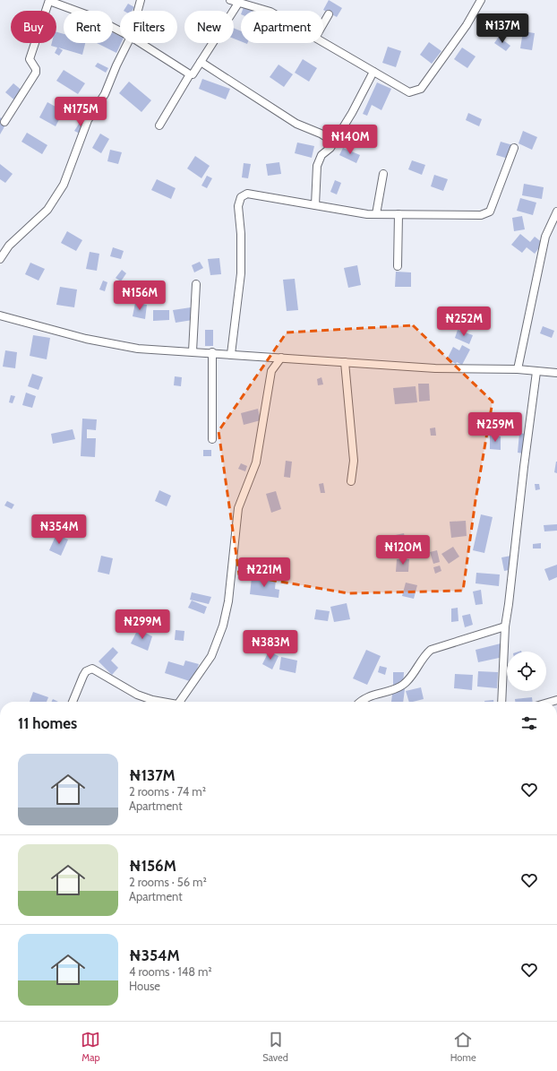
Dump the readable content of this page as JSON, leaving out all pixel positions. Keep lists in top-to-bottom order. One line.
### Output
{"page":{"chip":["Buy","Rent","Filters","New","Apartment"],"price":["₦137M","₦175M","₦140M","₦156M","₦252M","₦259M","₦354M","₦120M","₦221M","₦299M","₦383M"],"heading":"11 homes","list":[{"name":"₦137M","note":"2 rooms · 74 m² · Apartment"},{"name":"₦156M","note":"2 rooms · 56 m² · Apartment"},{"name":"₦354M","note":"4 rooms · 148 m² · House"}],"tabs":["Map","Saved","Home"]}}
